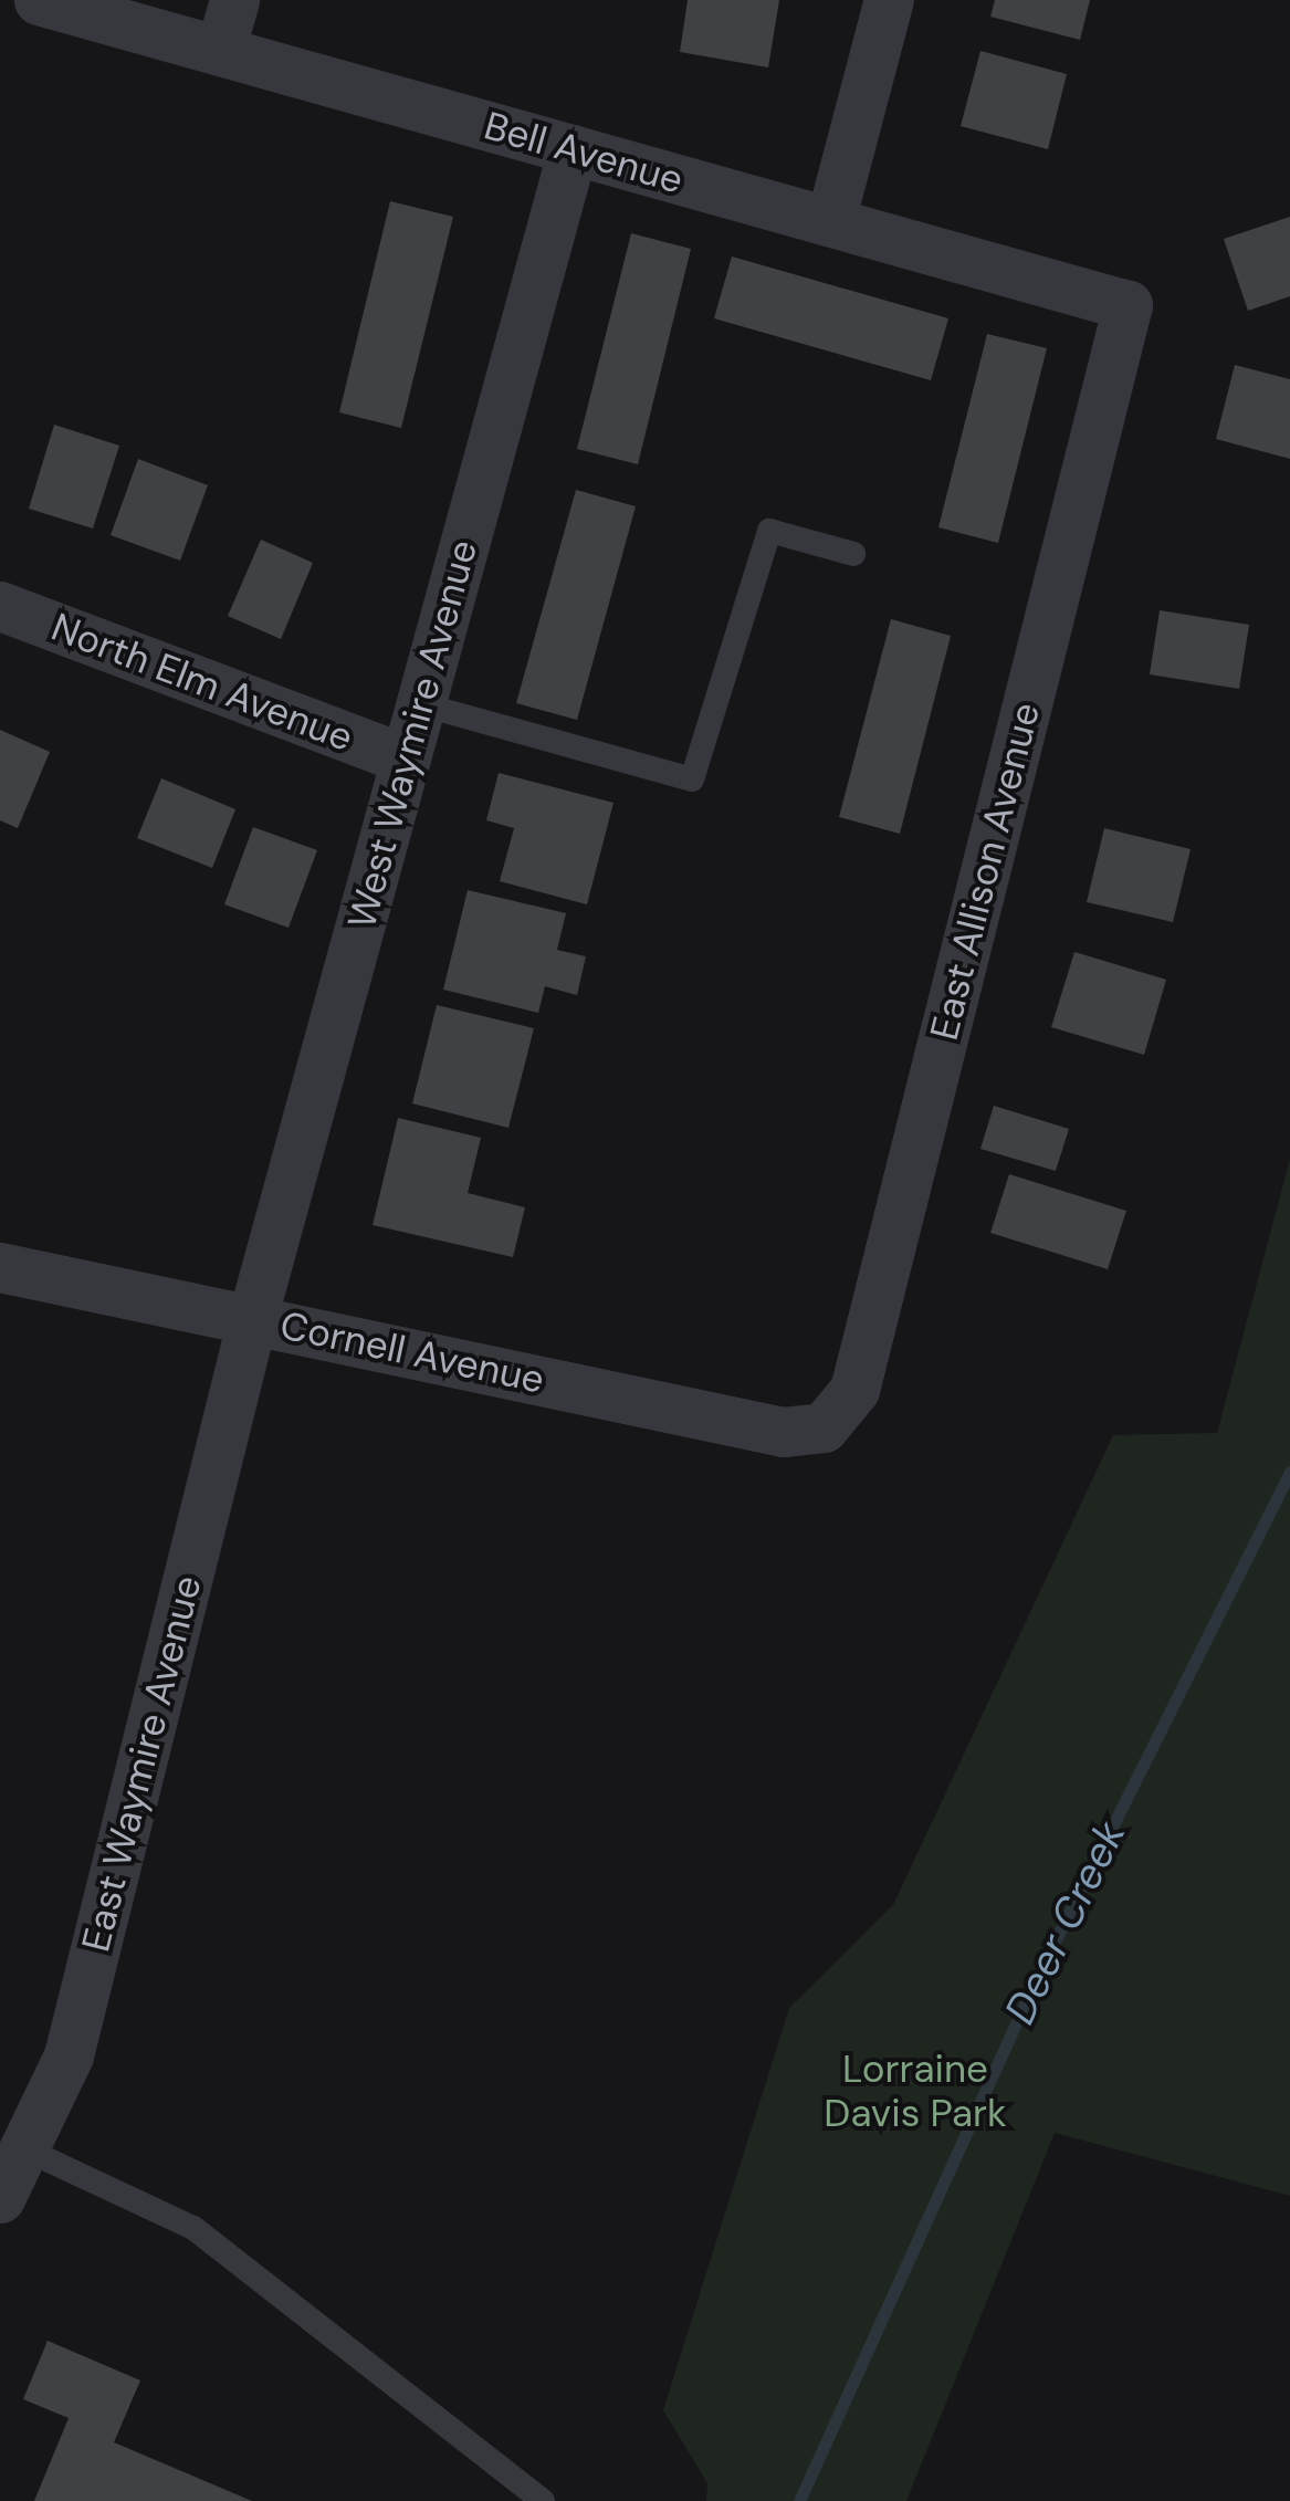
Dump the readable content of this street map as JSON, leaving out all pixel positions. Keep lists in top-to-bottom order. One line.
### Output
{"streets":{"street":["Bell Avenue","North Elm Avenue","West Waymire Avenue","East Allison Avenue","Cornell Avenue","East Waymire Avenue"]},"crossings":[["Bell Avenue","West Waymire Avenue"],["Bell Avenue","East Allison Avenue"],["North Elm Avenue","West Waymire Avenue"],["West Waymire Avenue","Cornell Avenue"],["West Waymire Avenue","East Waymire Avenue"],["East Allison Avenue","Cornell Avenue"],["Cornell Avenue","East Waymire Avenue"]],"water":["Deer Creek"],"parks":["Lorraine Davis Park"]}
